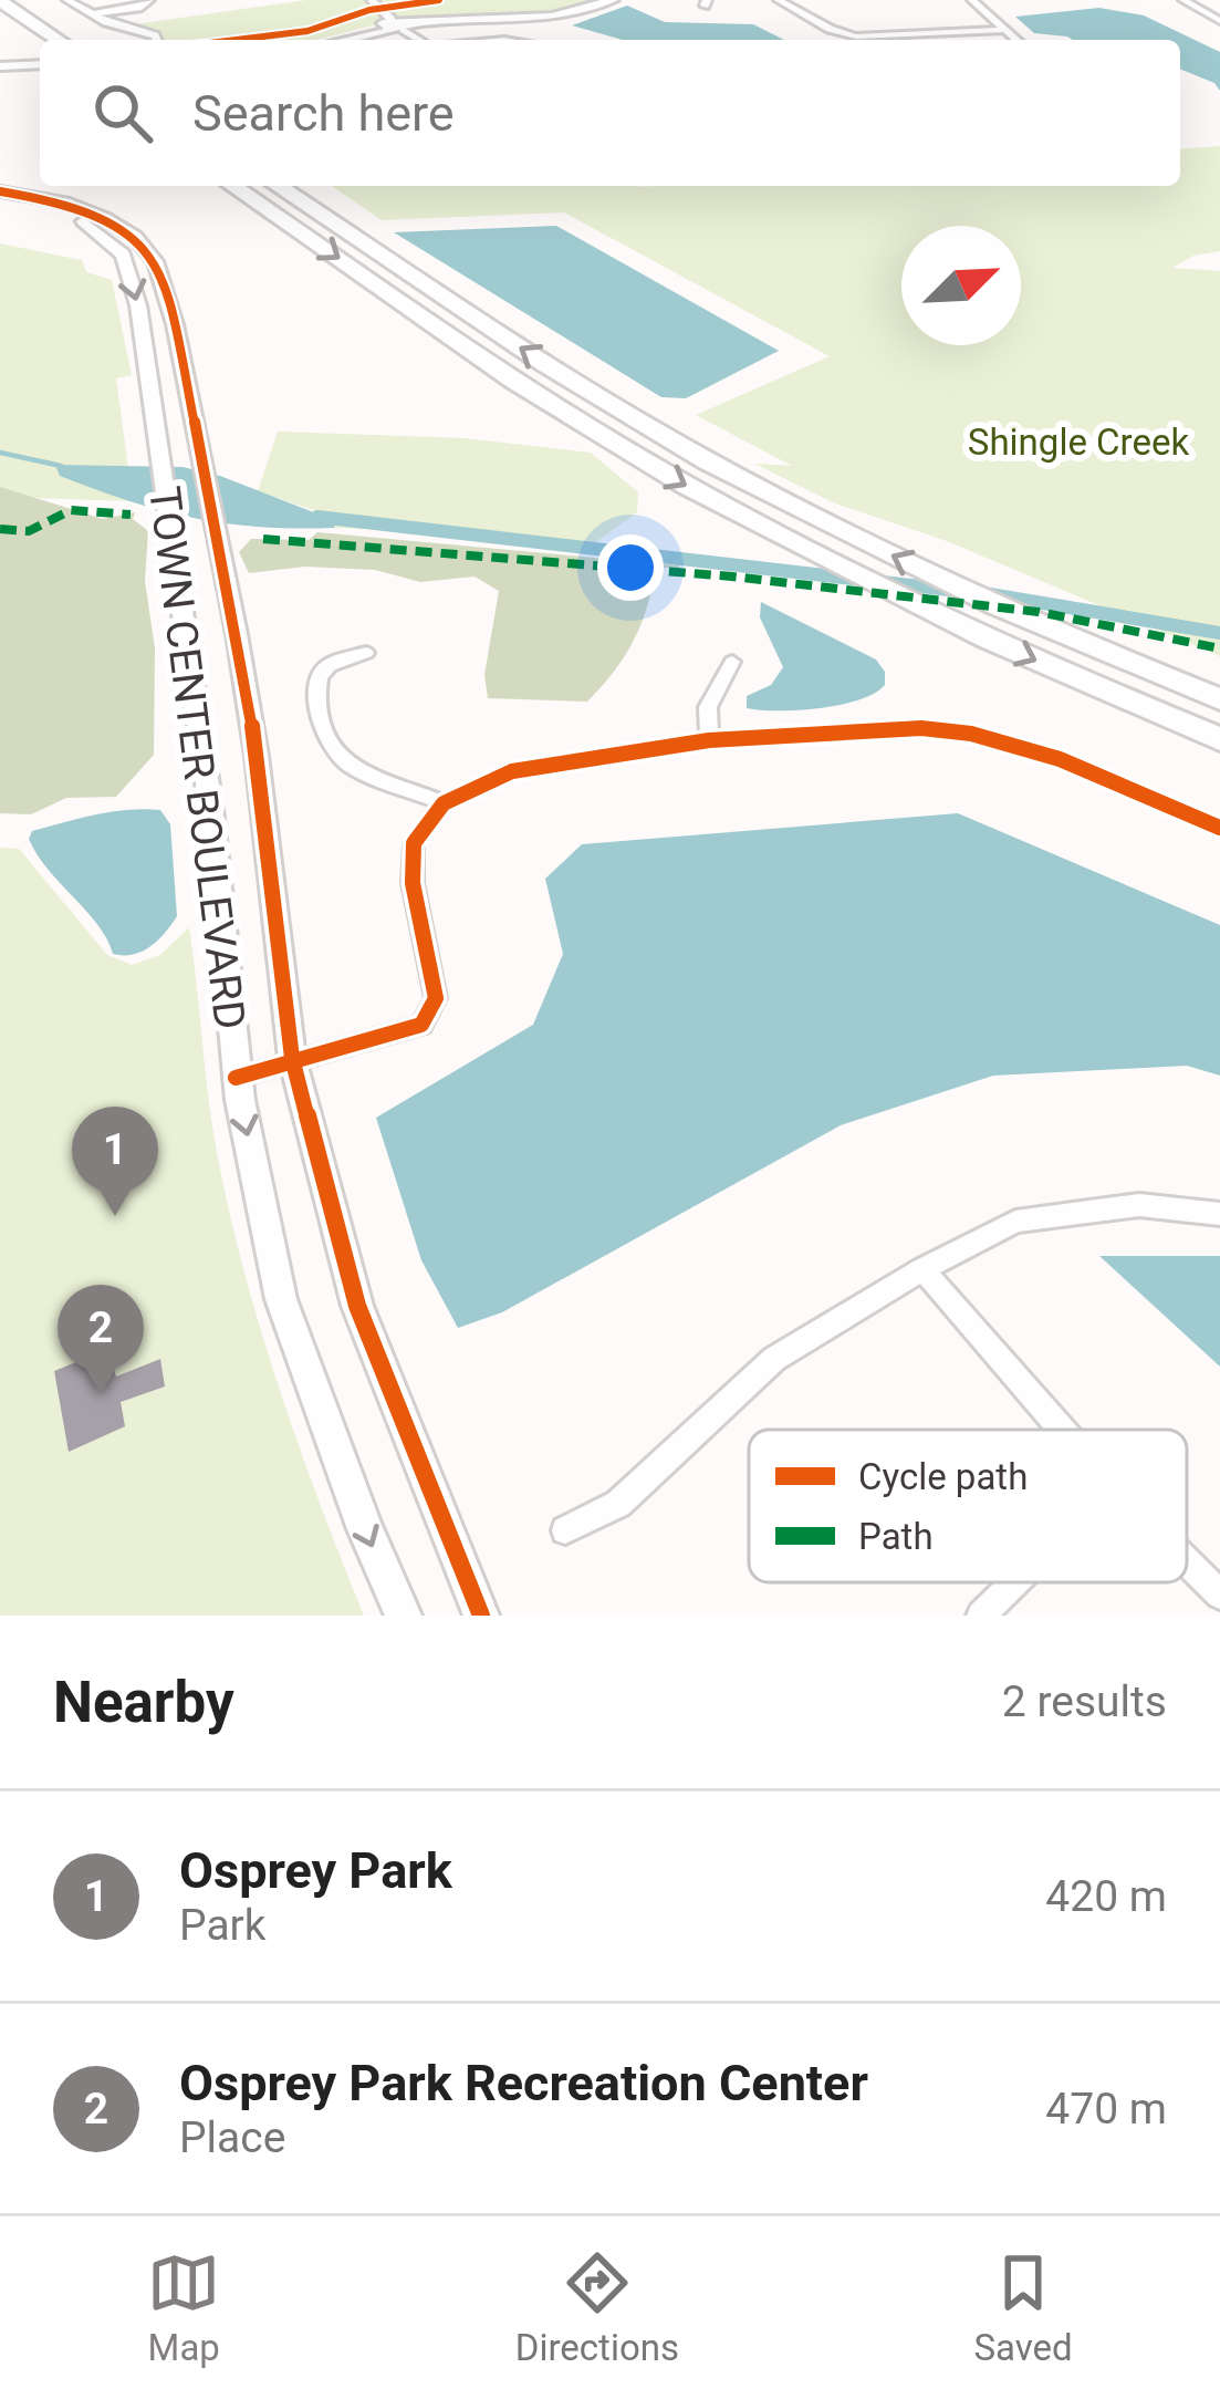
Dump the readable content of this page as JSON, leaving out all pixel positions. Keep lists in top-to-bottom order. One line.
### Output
{"streets":{"street":["TOWN CENTER BOULEVARD"]},"parks":["Shingle Creek"],"legend":["Cycle path","Path"],"north":"top right","page":{"search":"Search here","pins":["1","2"],"heading":["Nearby","2 results"],"list":[{"mark":"1","name":"Osprey Park","note":"Park","value":"420 m"},{"mark":"2","name":"Osprey Park Recreation Center","note":"Place","value":"470 m"}],"nav":["Map","Directions","Saved"]}}
